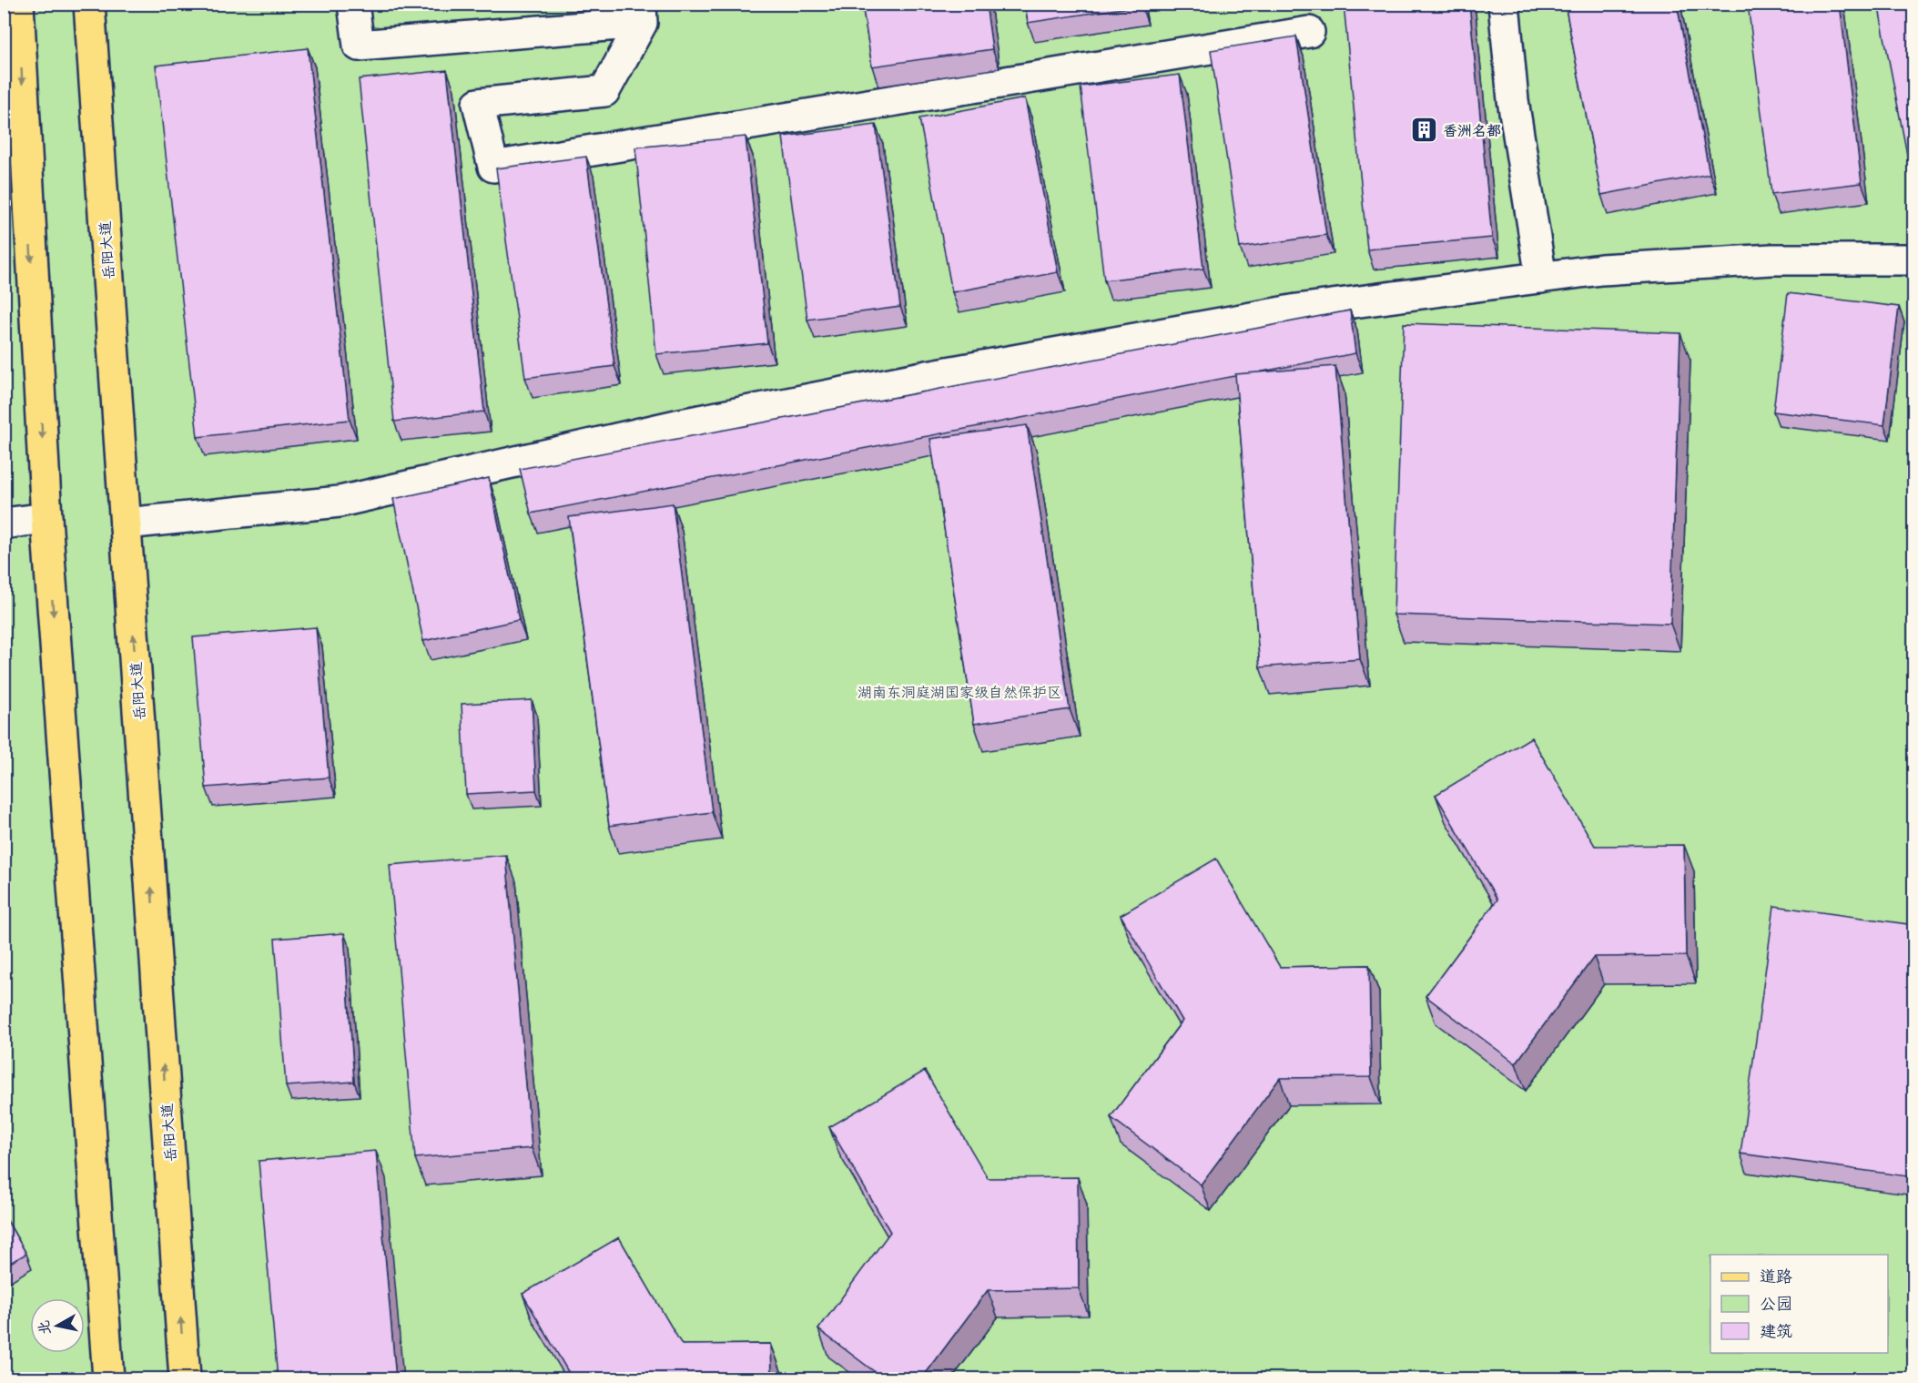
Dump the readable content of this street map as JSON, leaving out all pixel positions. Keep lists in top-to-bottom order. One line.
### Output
{"streets":{"main road":["岳阳大道"]},"parks":["湖南东洞庭湖国家级自然保护区"],"places":{"building":["香洲名都"]},"legend":["道路","公园","建筑"],"north":"left"}
